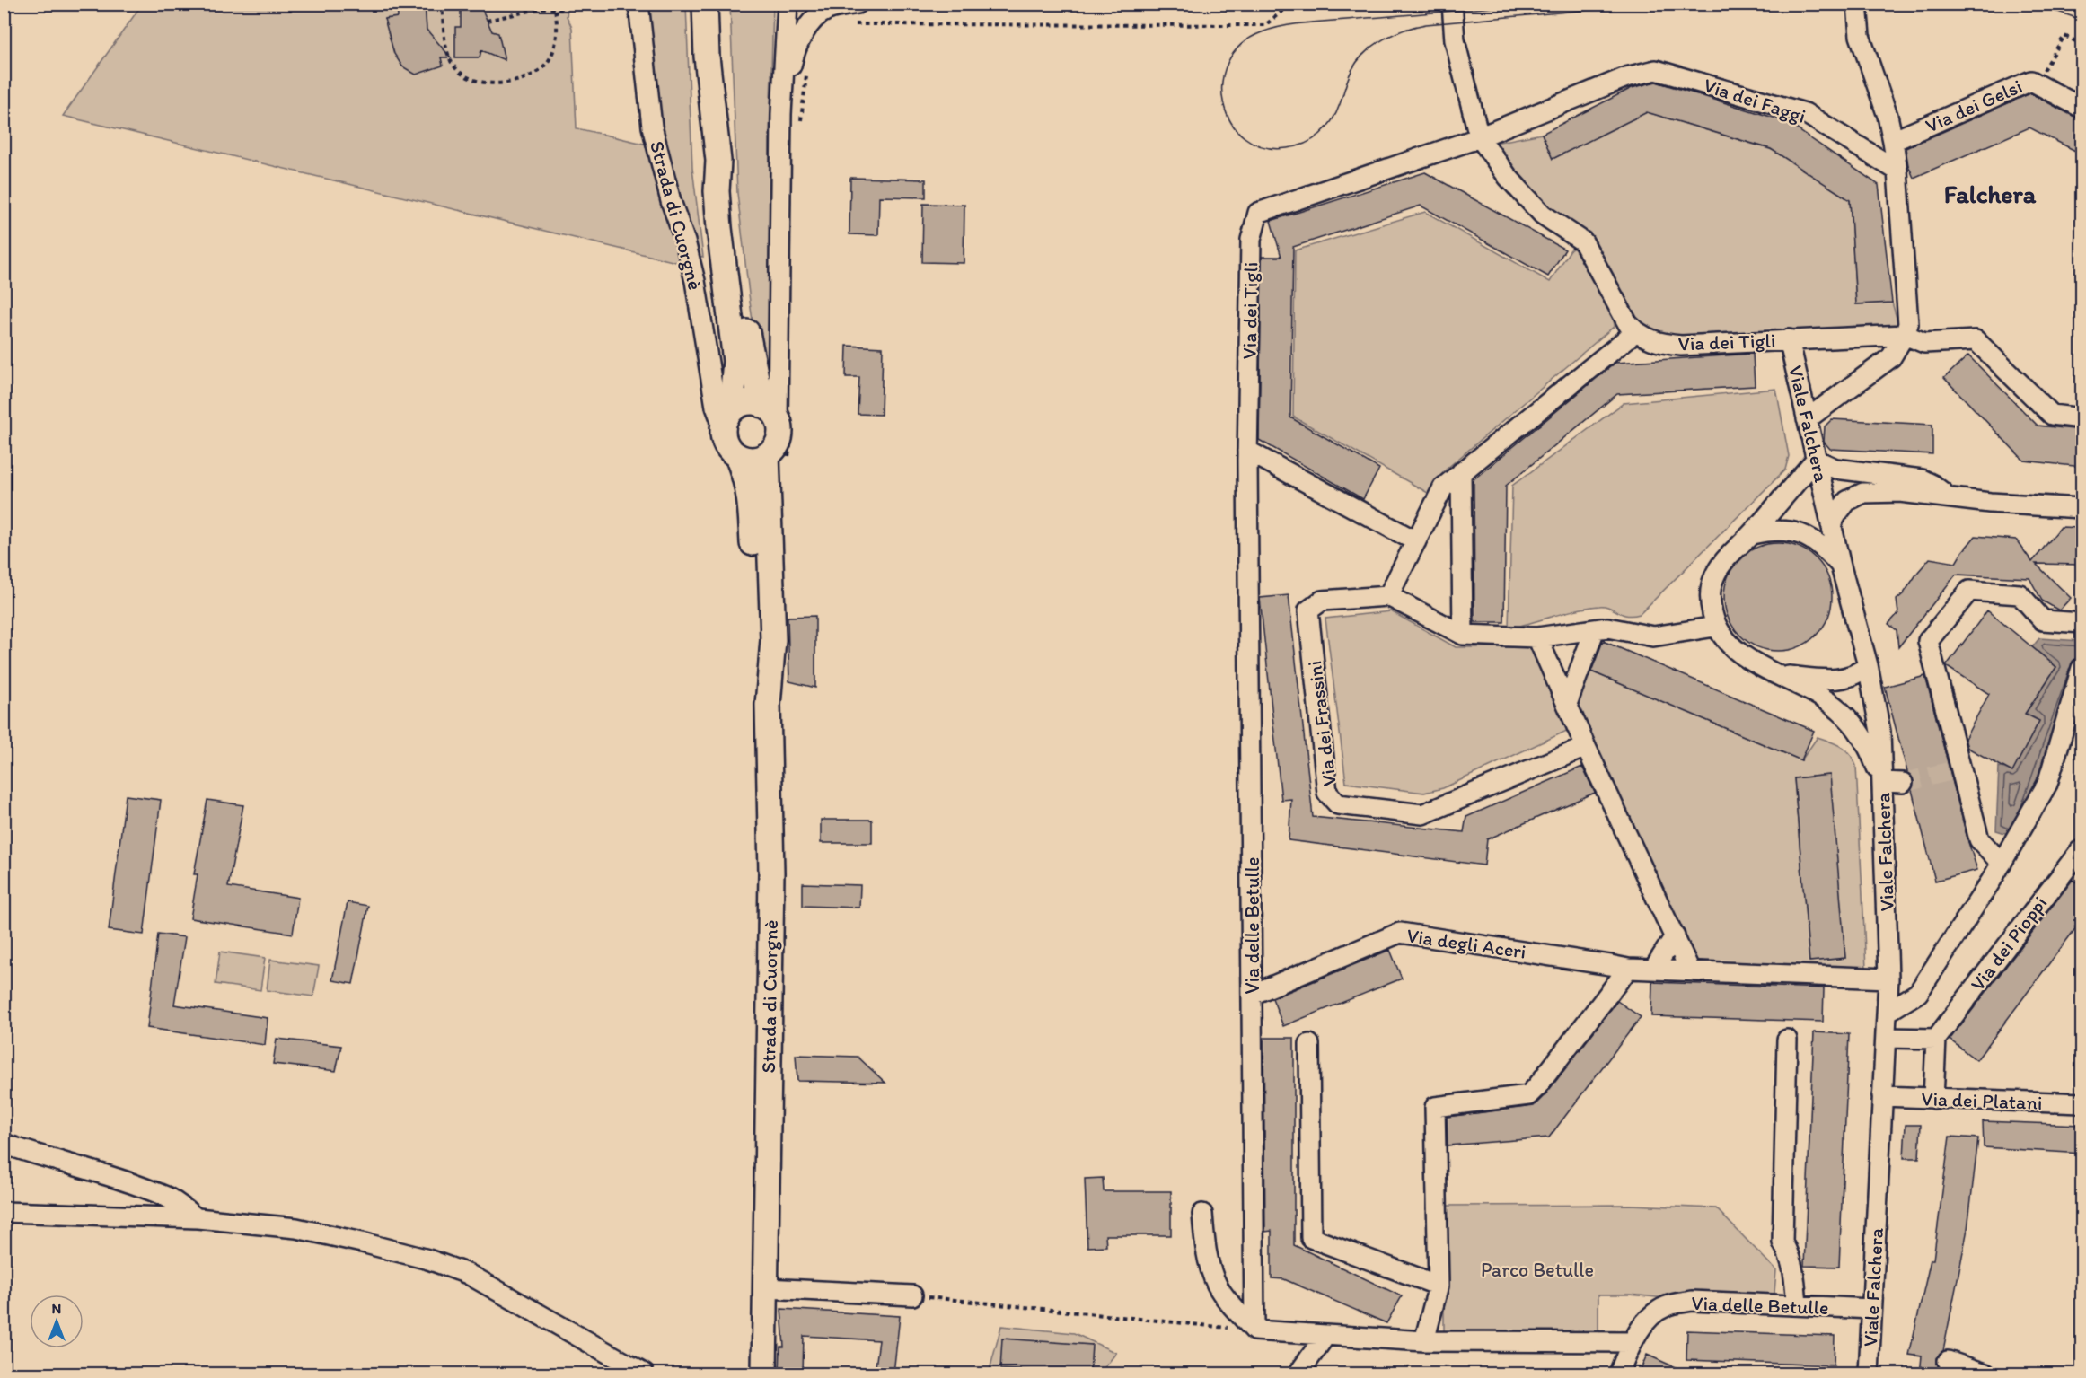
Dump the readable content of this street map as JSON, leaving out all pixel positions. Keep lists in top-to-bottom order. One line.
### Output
{"streets":{"main road":["Strada di Cuorgnè"],"street":["Via dei Faggi","Via dei Gelsi","Via dei Tigli","Viale Falchera","Via dei Frassini","Via delle Betulle","Via degli Aceri","Via dei Pioppi","Via dei Platani"]},"crossings":[["Via dei Faggi","Via dei Tigli"],["Via dei Tigli","Viale Falchera"],["Via dei Tigli","Via delle Betulle"],["Viale Falchera","Via delle Betulle"],["Viale Falchera","Via degli Aceri"],["Viale Falchera","Via dei Platani"],["Via delle Betulle","Via degli Aceri"]],"districts":["Falchera"],"parks":["Parco Betulle"],"north":"top"}
